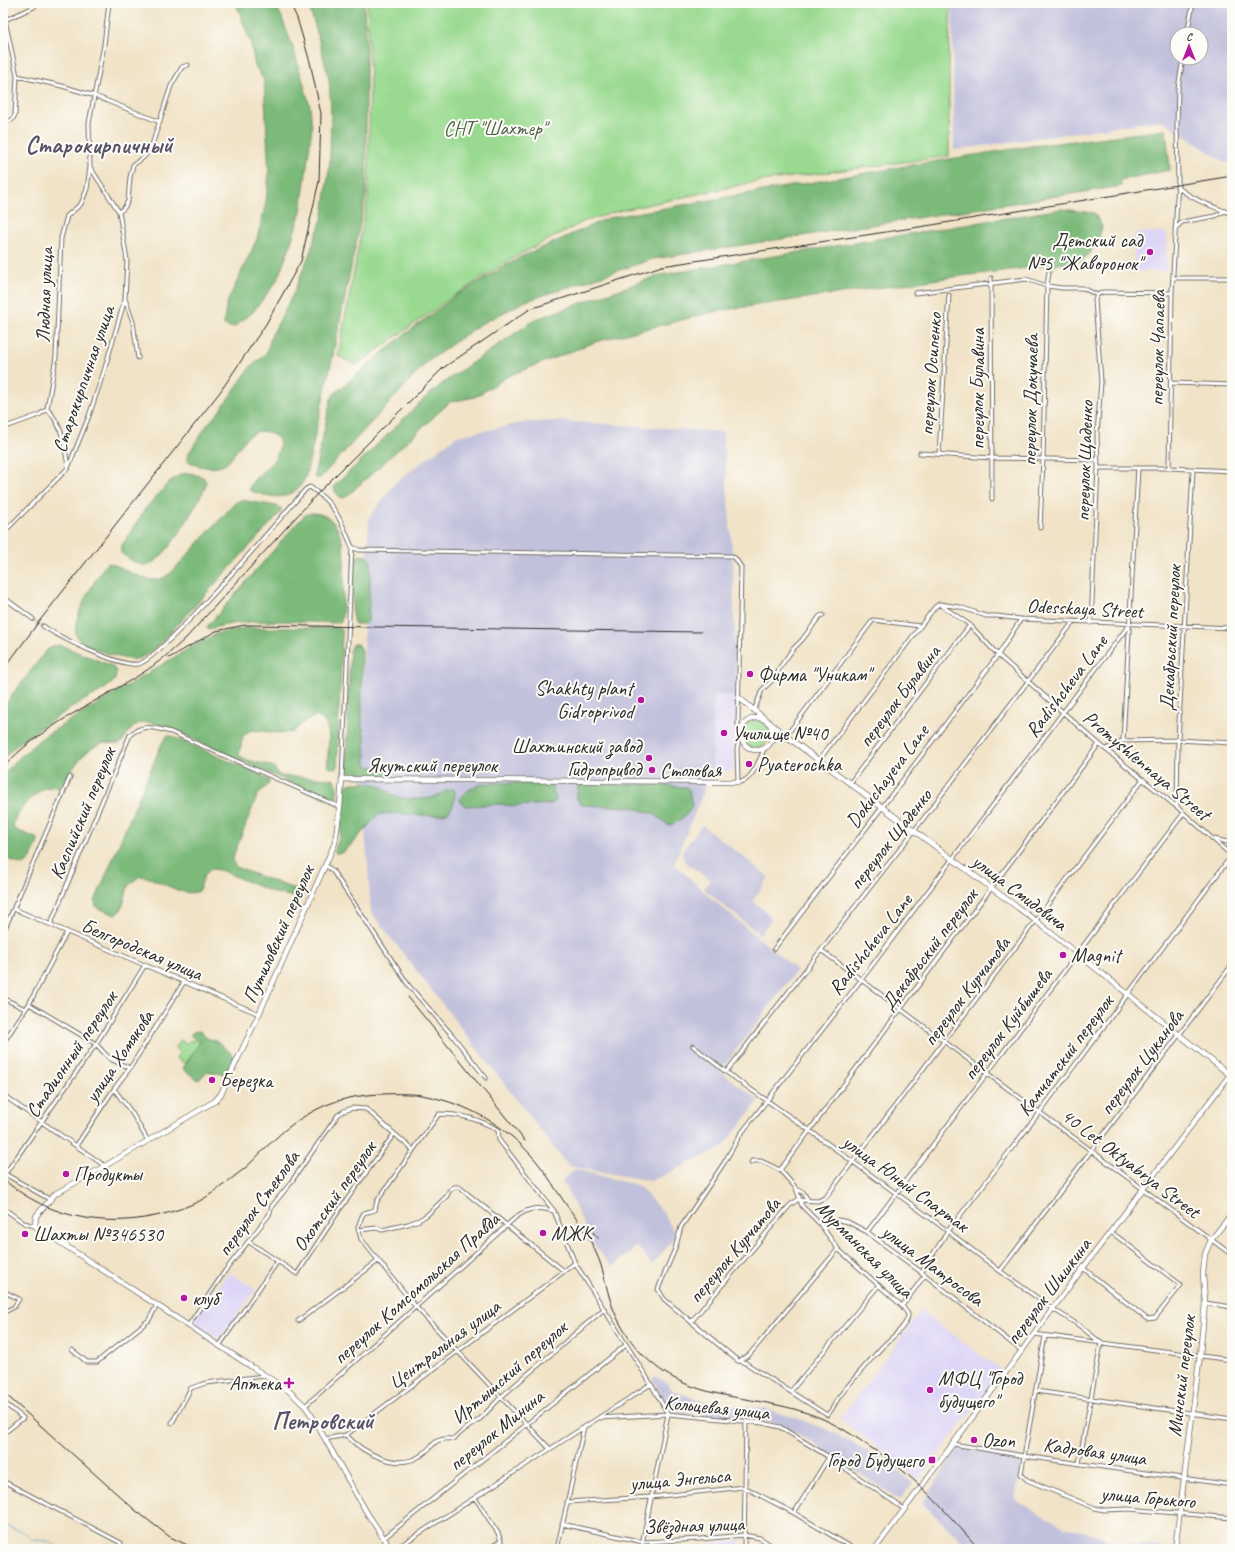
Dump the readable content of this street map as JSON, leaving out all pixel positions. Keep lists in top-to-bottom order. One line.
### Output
{"streets":{"main road":["Якутский переулок","улица Смидовича","Путиловский переулок","переулок Шишкина","Минский переулок"],"street":["Людная улица","переулок Чапаева","переулок Осипенко","Старокирпичная улица","переулок Булавина","переулок Докучаева","переулок Щаденко","Odesskaya Street","Декабрьский переулок","Radishcheva Lane","Promyshlennaya Street","Dokuchayeva Lane","Каспийский переулок","Белгородская улица","переулок Курчатова","переулок Куйбышева","Стадионный переулок","Камчатский переулок","улица Хомякова","переулок Цуканова","40 Let Oktyabrya Street","улица Юный Спартак","Охотский переулок","переулок Стеклова","Мурманская улица","улица Матросова","переулок Комсомольская Правда","Центральная улица","Иртышский переулок","Кольцевая улица","переулок Минина","Кадровая улица","улица Энгельса","улица Горького","Звёздная улица"]},"crossings":[["Людная улица","Старокирпичная улица"],["переулок Булавина","Promyshlennaya Street"],["переулок Булавина","улица Смидовича"],["переулок Щаденко","Odesskaya Street"],["переулок Щаденко","Promyshlennaya Street"],["переулок Щаденко","улица Смидовича"],["переулок Щаденко","40 Let Oktyabrya Street"],["переулок Щаденко","улица Юный Спартак"],["Odesskaya Street","Декабрьский переулок"],["Odesskaya Street","Radishcheva Lane"],["Odesskaya Street","Promyshlennaya Street"],["Odesskaya Street","Dokuchayeva Lane"],["Декабрьский переулок","Promyshlennaya Street"],["Декабрьский переулок","улица Смидовича"],["Декабрьский переулок","40 Let Oktyabrya Street"],["Декабрьский переулок","улица Юный Спартак"],["Декабрьский переулок","Мурманская улица"],["Radishcheva Lane","Promyshlennaya Street"],["Radishcheva Lane","улица Смидовича"],["Radishcheva Lane","переулок Курчатова"],["Radishcheva Lane","40 Let Oktyabrya Street"],["Radishcheva Lane","улица Юный Спартак"],["Якутский переулок","Путиловский переулок"],["Promyshlennaya Street","Dokuchayeva Lane"],["Promyshlennaya Street","переулок Курчатова"],["Promyshlennaya Street","переулок Куйбышева"],["Promyshlennaya Street","Камчатский переулок"],["Dokuchayeva Lane","улица Смидовича"],["Каспийский переулок","Путиловский переулок"],["Каспийский переулок","Белгородская улица"],["улица Смидовича","переулок Курчатова"],["улица Смидовича","переулок Куйбышева"],["улица Смидовича","Камчатский переулок"],["улица Смидовича","переулок Цуканова"],["улица Смидовича","переулок Шишкина"],["Путиловский переулок","Белгородская улица"],["Путиловский переулок","Стадионный переулок"],["Белгородская улица","Стадионный переулок"],["Белгородская улица","улица Хомякова"],["переулок Курчатова","40 Let Oktyabrya Street"],["переулок Курчатова","улица Юный Спартак"],["переулок Курчатова","Мурманская улица"],["переулок Куйбышева","40 Let Oktyabrya Street"],["переулок Куйбышева","улица Юный Спартак"],["переулок Куйбышева","улица Матросова"],["Камчатский переулок","40 Let Oktyabrya Street"],["Камчатский переулок","улица Юный Спартак"],["Камчатский переулок","Мурманская улица"],["Камчатский переулок","улица Матросова"],["переулок Цуканова","40 Let Oktyabrya Street"],["переулок Цуканова","улица Юный Спартак"],["40 Let Oktyabrya Street","переулок Шишкина"],["40 Let Oktyabrya Street","Минский переулок"],["улица Юный Спартак","переулок Шишкина"],["Охотский переулок","переулок Стеклова"],["Охотский переулок","переулок Комсомольская Правда"],["Мурманская улица","улица Матросова"],["улица Матросова","переулок Шишкина"],["переулок Шишкина","Кольцевая улица"],["переулок Шишкина","Кадровая улица"],["переулок Шишкина","улица Горького"],["Центральная улица","Иртышский переулок"],["Минский переулок","Кадровая улица"],["Минский переулок","улица Горького"]],"districts":["Старокирпичный","Петровский"],"parks":["СНТ \"Шахтер\""],"places":{"other":["Детский сад №5 \"Жаворонок\"","Фирма \"Уникам\"","Shakhty plant Gidroprivod","Училище №40","Шахтинский завод Гидропривод","Pyaterochka","Столовая","Magnit","Березка","Продукты","МЖК","Шахты №346530","клуб","МФЦ \"Город будущего\"","Ozon"],"health":["Аптека"],"transit":["Город Будущего"]},"north":"top"}
